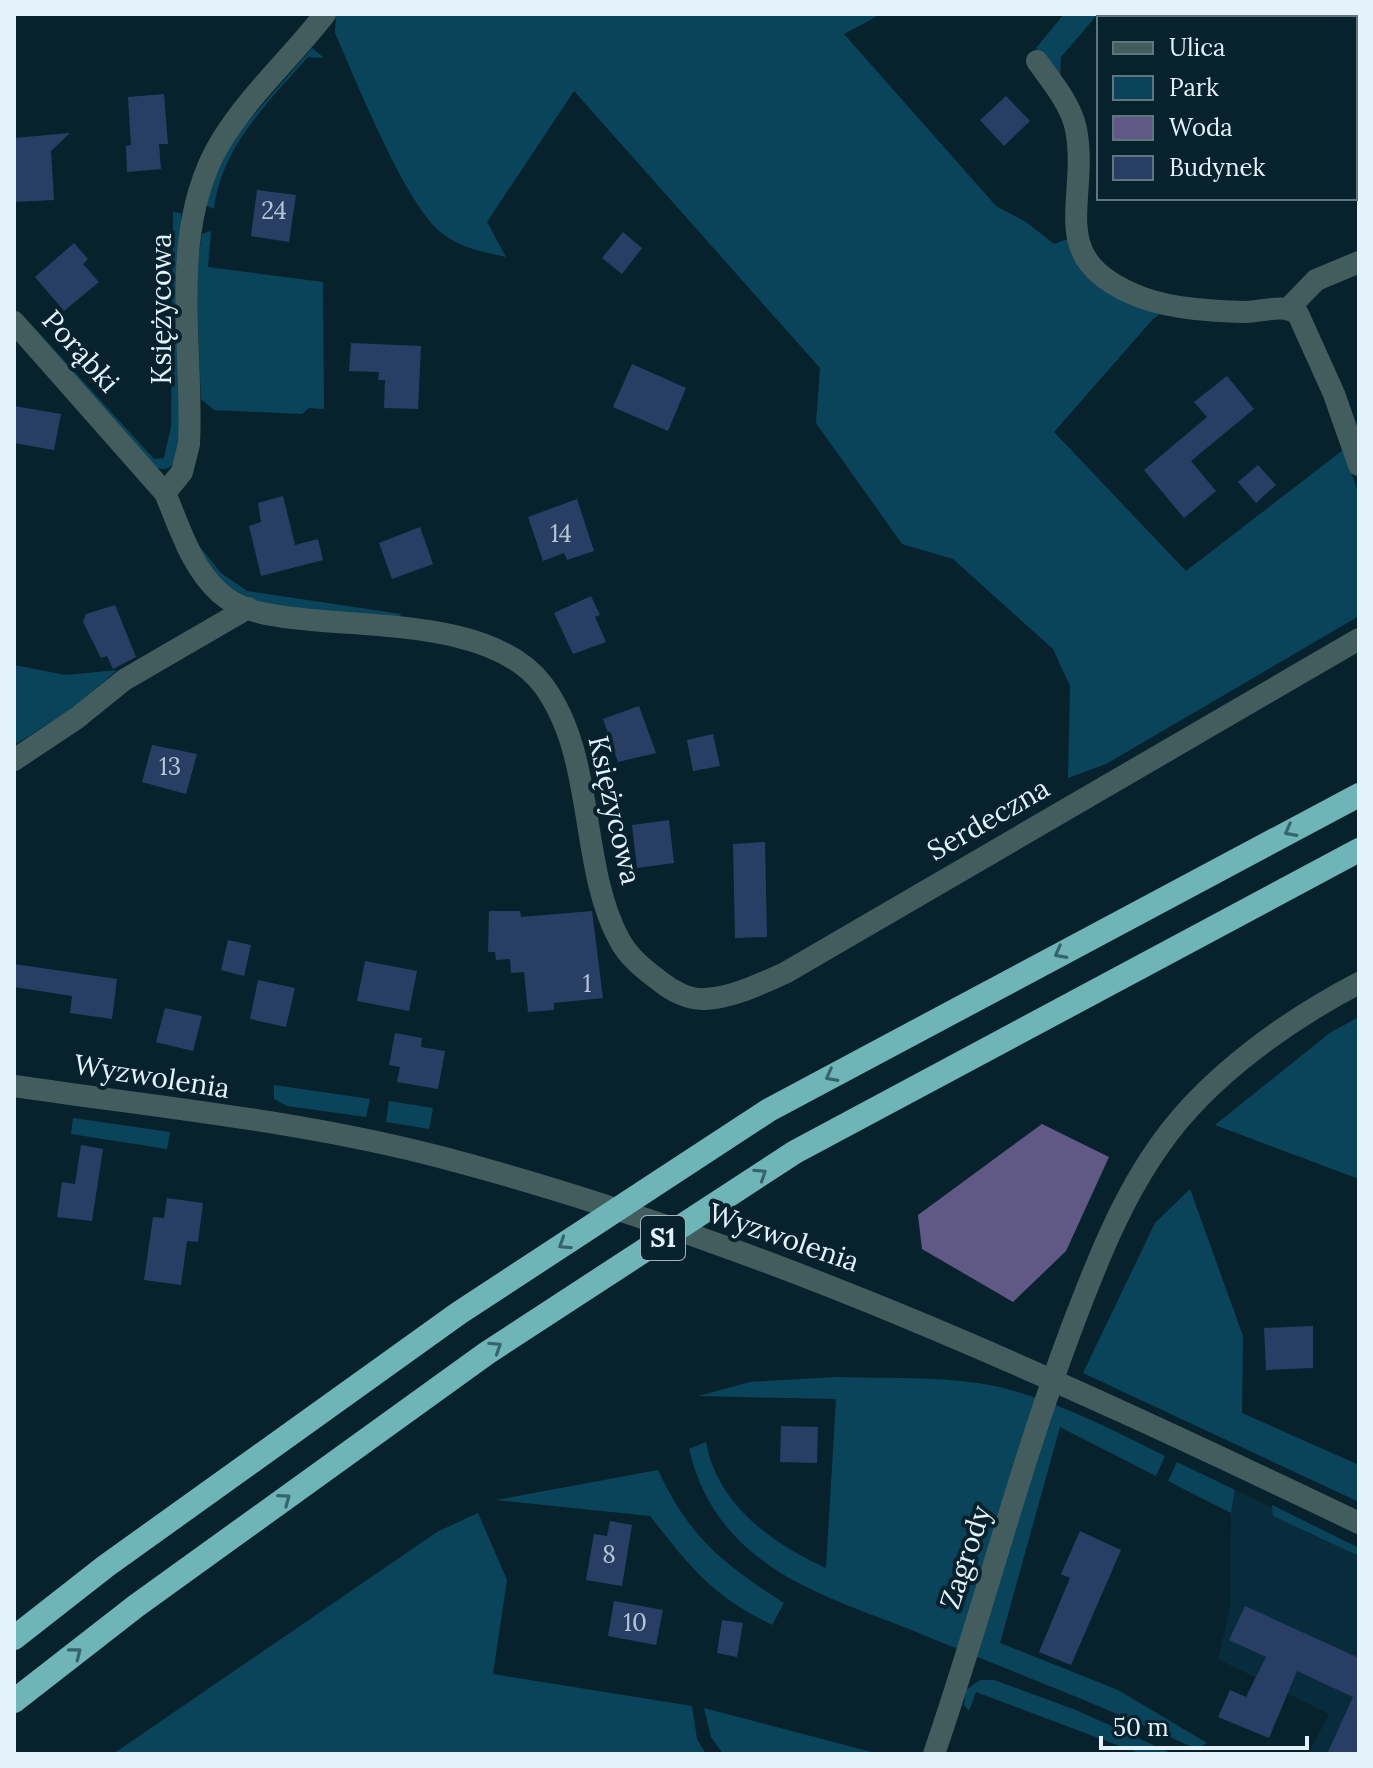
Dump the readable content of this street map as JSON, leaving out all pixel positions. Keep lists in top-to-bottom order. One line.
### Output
{"streets":{"highway":["S1"],"street":["Księżycowa","Porąbki","Serdeczna","Wyzwolenia","Zagrody"]},"crossings":[["Księżycowa","Porąbki"],["Księżycowa","Serdeczna"],["Wyzwolenia","Zagrody"]],"house_numbers":["24","14","13","1","8","10"],"legend":["Ulica","Park","Woda","Budynek"],"scale_bar":"50 m"}
